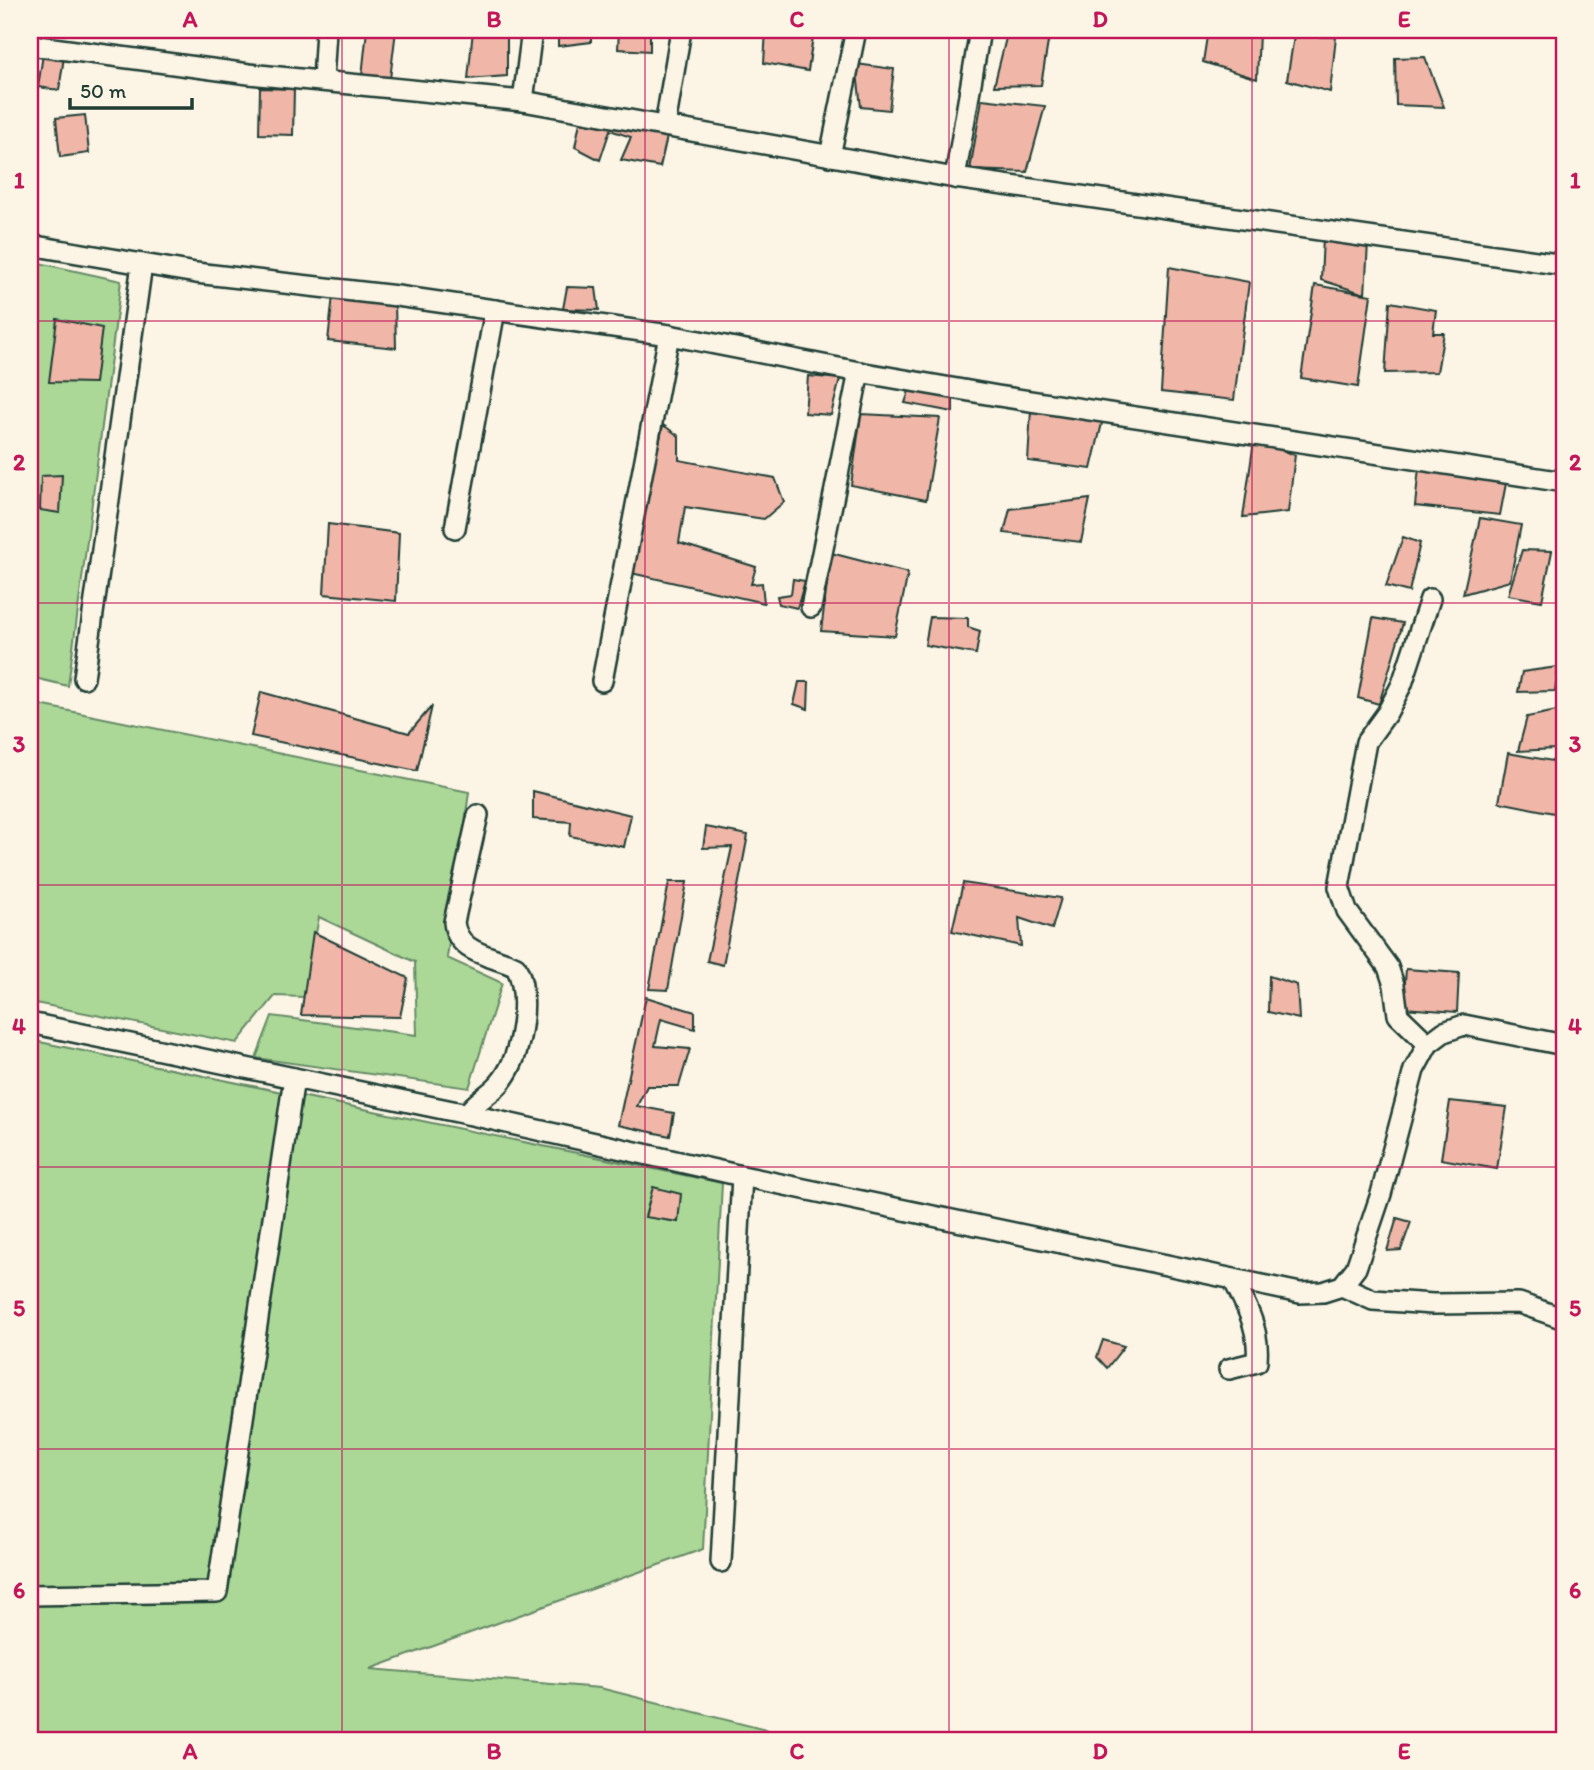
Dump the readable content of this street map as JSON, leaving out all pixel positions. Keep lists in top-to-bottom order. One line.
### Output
{"scale_bar":"50 m","grid":{"columns":["A","B","C","D","E"],"rows":["1","2","3","4","5","6"]}}
